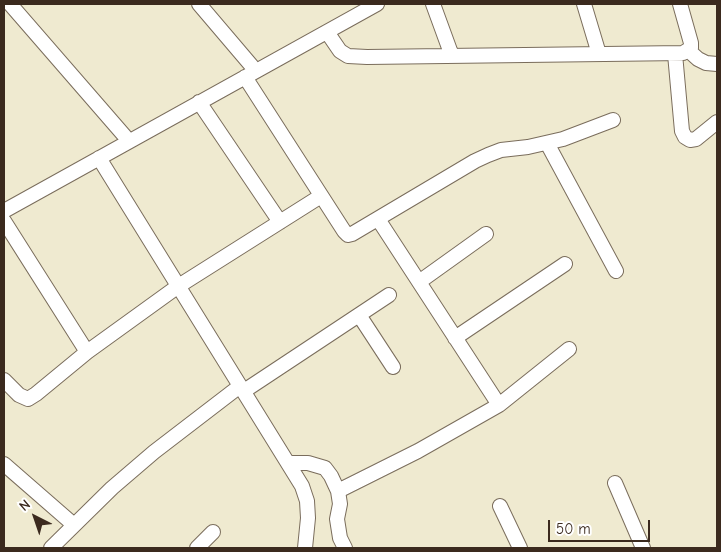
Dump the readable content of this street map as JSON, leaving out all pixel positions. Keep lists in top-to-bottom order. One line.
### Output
{"scale_bar":"50 m","north":"top left"}
